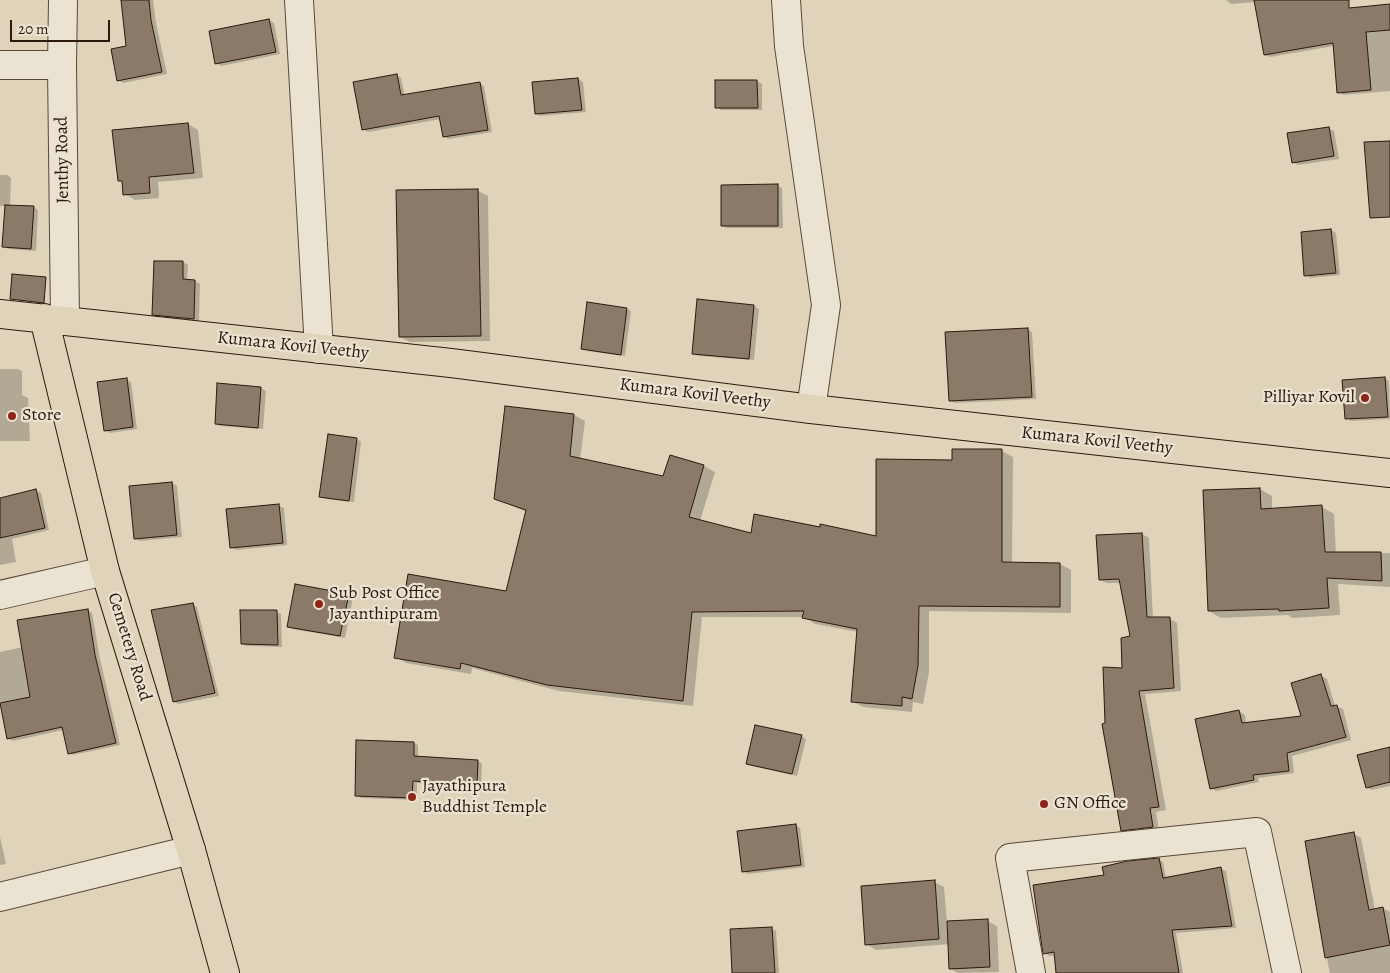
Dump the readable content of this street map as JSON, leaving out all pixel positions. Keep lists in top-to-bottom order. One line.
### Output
{"streets":{"main road":["Kumara Kovil Veethy","Cemetery Road"],"street":["Jenthy Road"]},"crossings":[["Jenthy Road","Kumara Kovil Veethy"],["Jenthy Road","Cemetery Road"],["Kumara Kovil Veethy","Cemetery Road"]],"places":["Pilliyar Kovil","Store","Sub Post Office Jayanthipuram","Jayathipura Buddhist Temple","GN Office"],"scale_bar":"20 m"}
